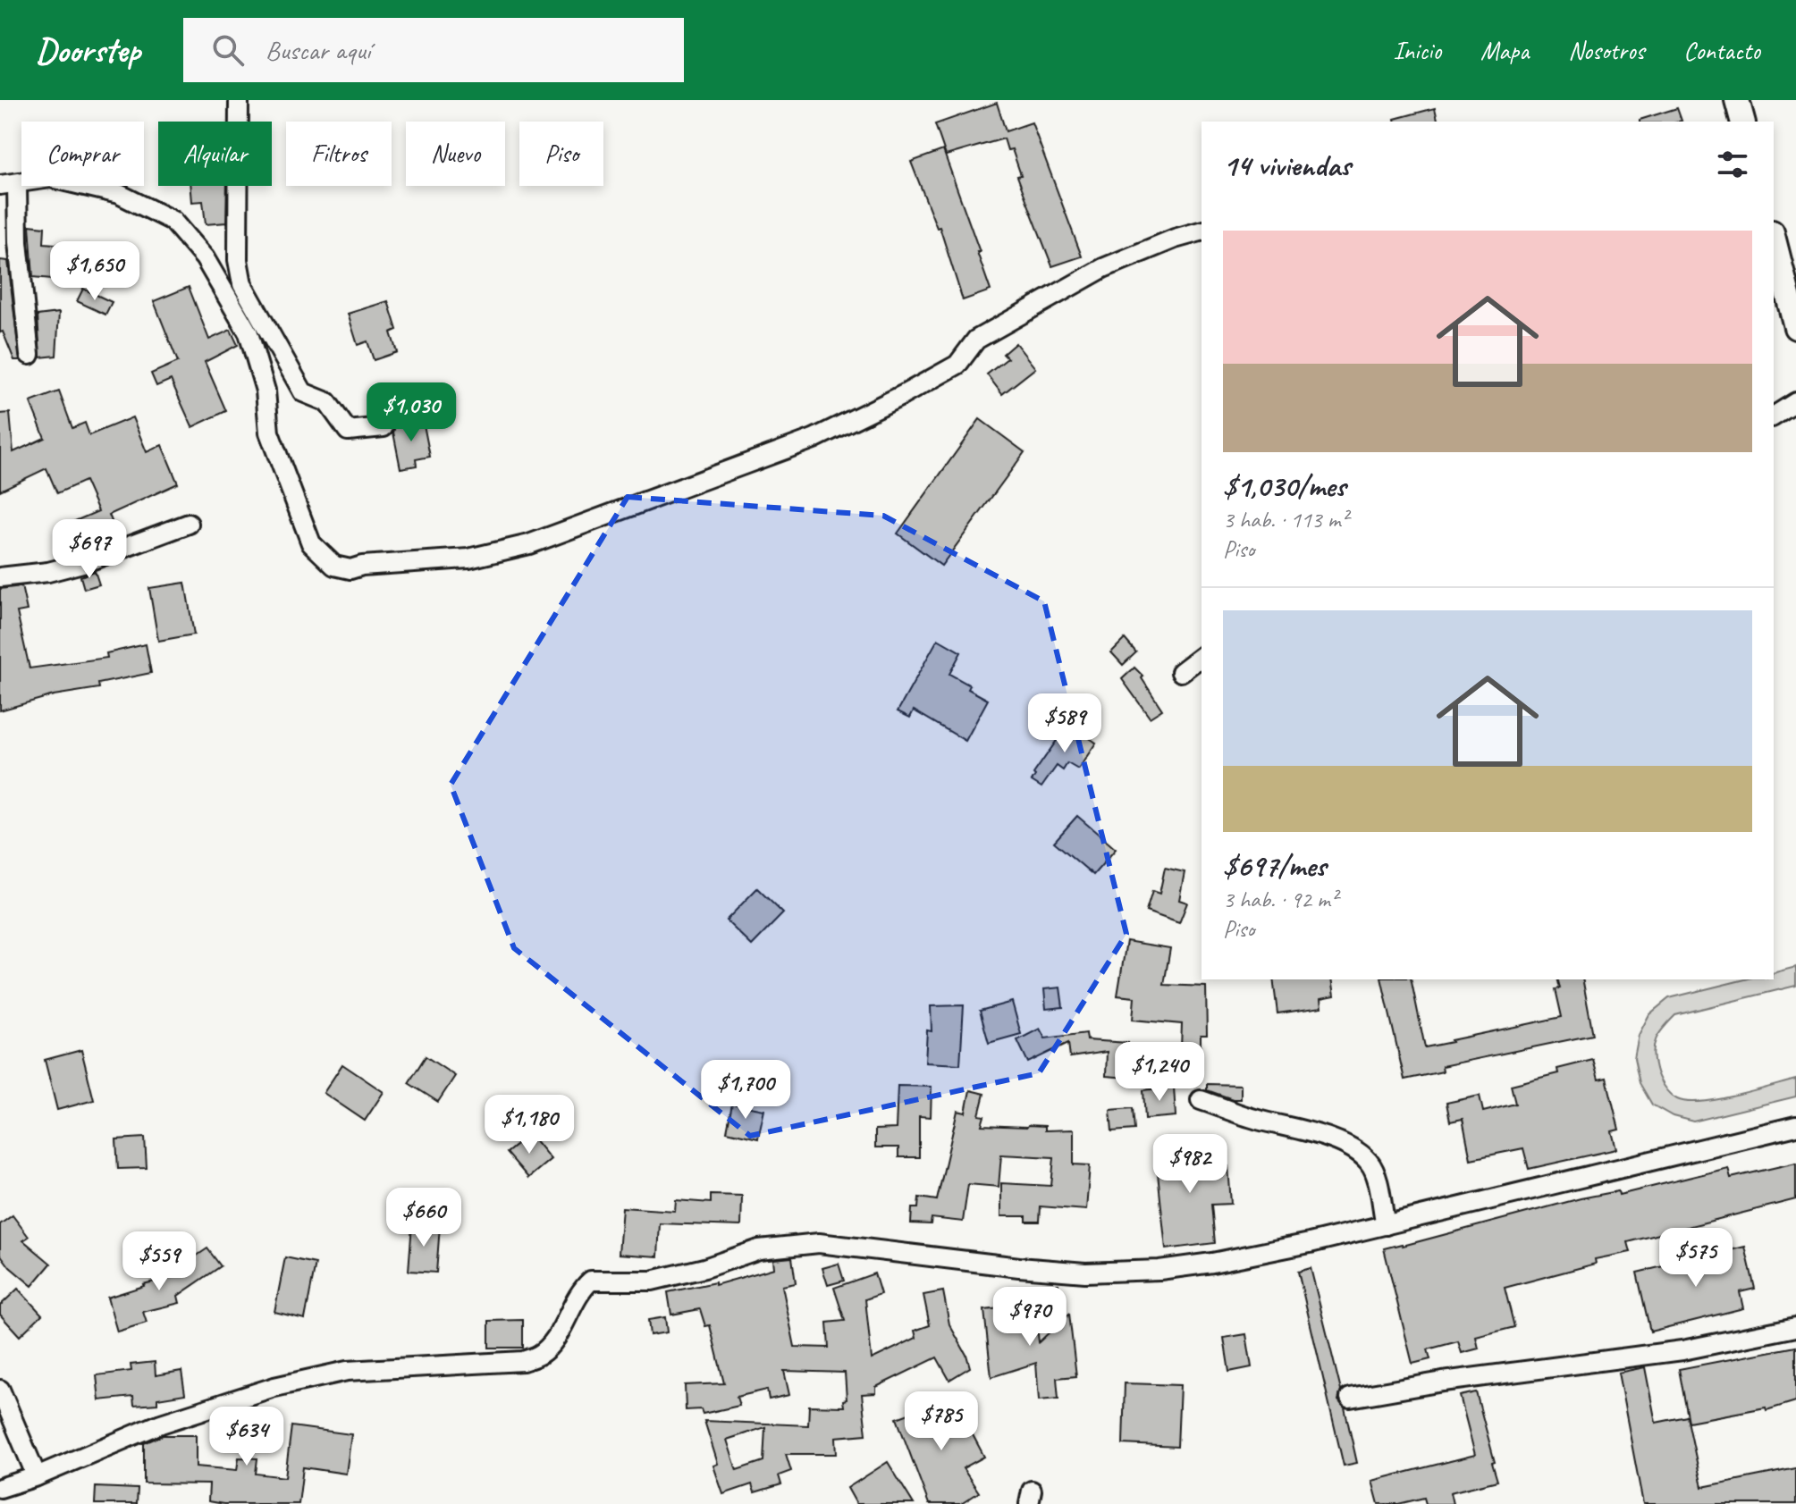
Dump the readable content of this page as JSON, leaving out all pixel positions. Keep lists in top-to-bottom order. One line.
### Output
{"page":{"header":"Doorstep","search":"Buscar aquí","nav":["Inicio","Mapa","Nosotros","Contacto"],"chip":["Comprar","Alquilar","Filtros","Nuevo","Piso"],"heading":"14 viviendas","list":[{"name":"$1,030/mes","note":"3 hab. · 113 m² · Piso"},{"name":"$697/mes","note":"3 hab. · 92 m² · Piso"}],"price":["$1,650","$1,030","$697","$589","$1,240","$1,700","$1,180","$982","$660","$575","$559","$970","$785","$634"]}}
